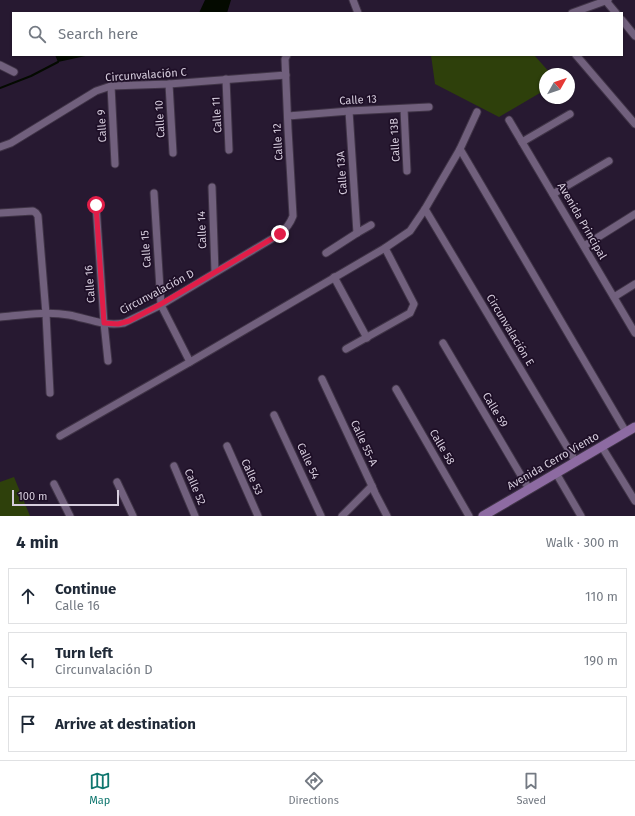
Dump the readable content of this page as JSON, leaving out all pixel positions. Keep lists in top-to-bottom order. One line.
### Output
{"streets":{"street":["Circunvalación C","Calle 13","Calle 11","Calle 10","Calle 9","Calle 13B","Calle 12","Calle 13A","Avenida Principal","Calle 14","Calle 15","Calle 16","Circunvalación D","Circunvalación E","Calle 59","Calle 55-A","Calle 58","Calle 54","Avenida Cerro Viento","Calle 53","Calle 52"]},"crossings":[["Circunvalación C","Calle 11"],["Circunvalación C","Calle 10"],["Circunvalación C","Calle 9"],["Circunvalación C","Calle 12"],["Calle 13","Calle 13B"],["Calle 13","Calle 12"],["Calle 13","Calle 13A"],["Calle 12","Circunvalación D"],["Calle 14","Circunvalación D"],["Calle 15","Circunvalación D"],["Calle 16","Circunvalación D"],["Circunvalación E","Avenida Cerro Viento"],["Calle 59","Avenida Cerro Viento"]],"scale_bar":"100 m","north":"top right","page":{"search":"Search here","scale":"100 m","heading":["4 min","Walk · 300 m"],"list":[["Continue","Calle 16","110 m"],["Turn left","Circunvalación D","190 m"],"Arrive at destination"],"nav":["Map","Directions","Saved"]}}
